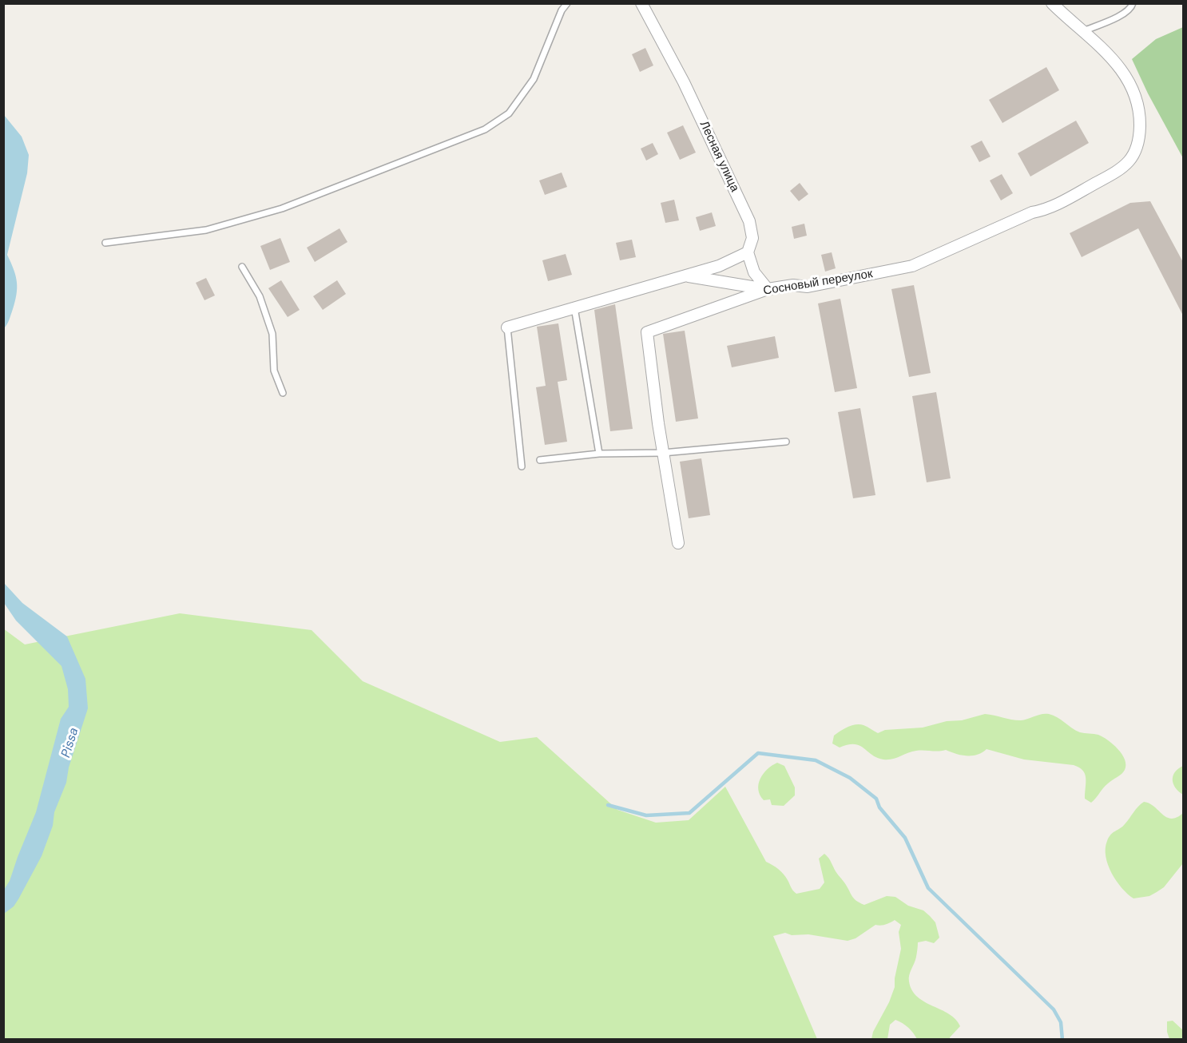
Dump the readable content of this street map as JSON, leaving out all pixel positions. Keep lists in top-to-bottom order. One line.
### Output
{"streets":{"street":["Лесная улица","Сосновый переулок"]},"water":["Pissa"]}
